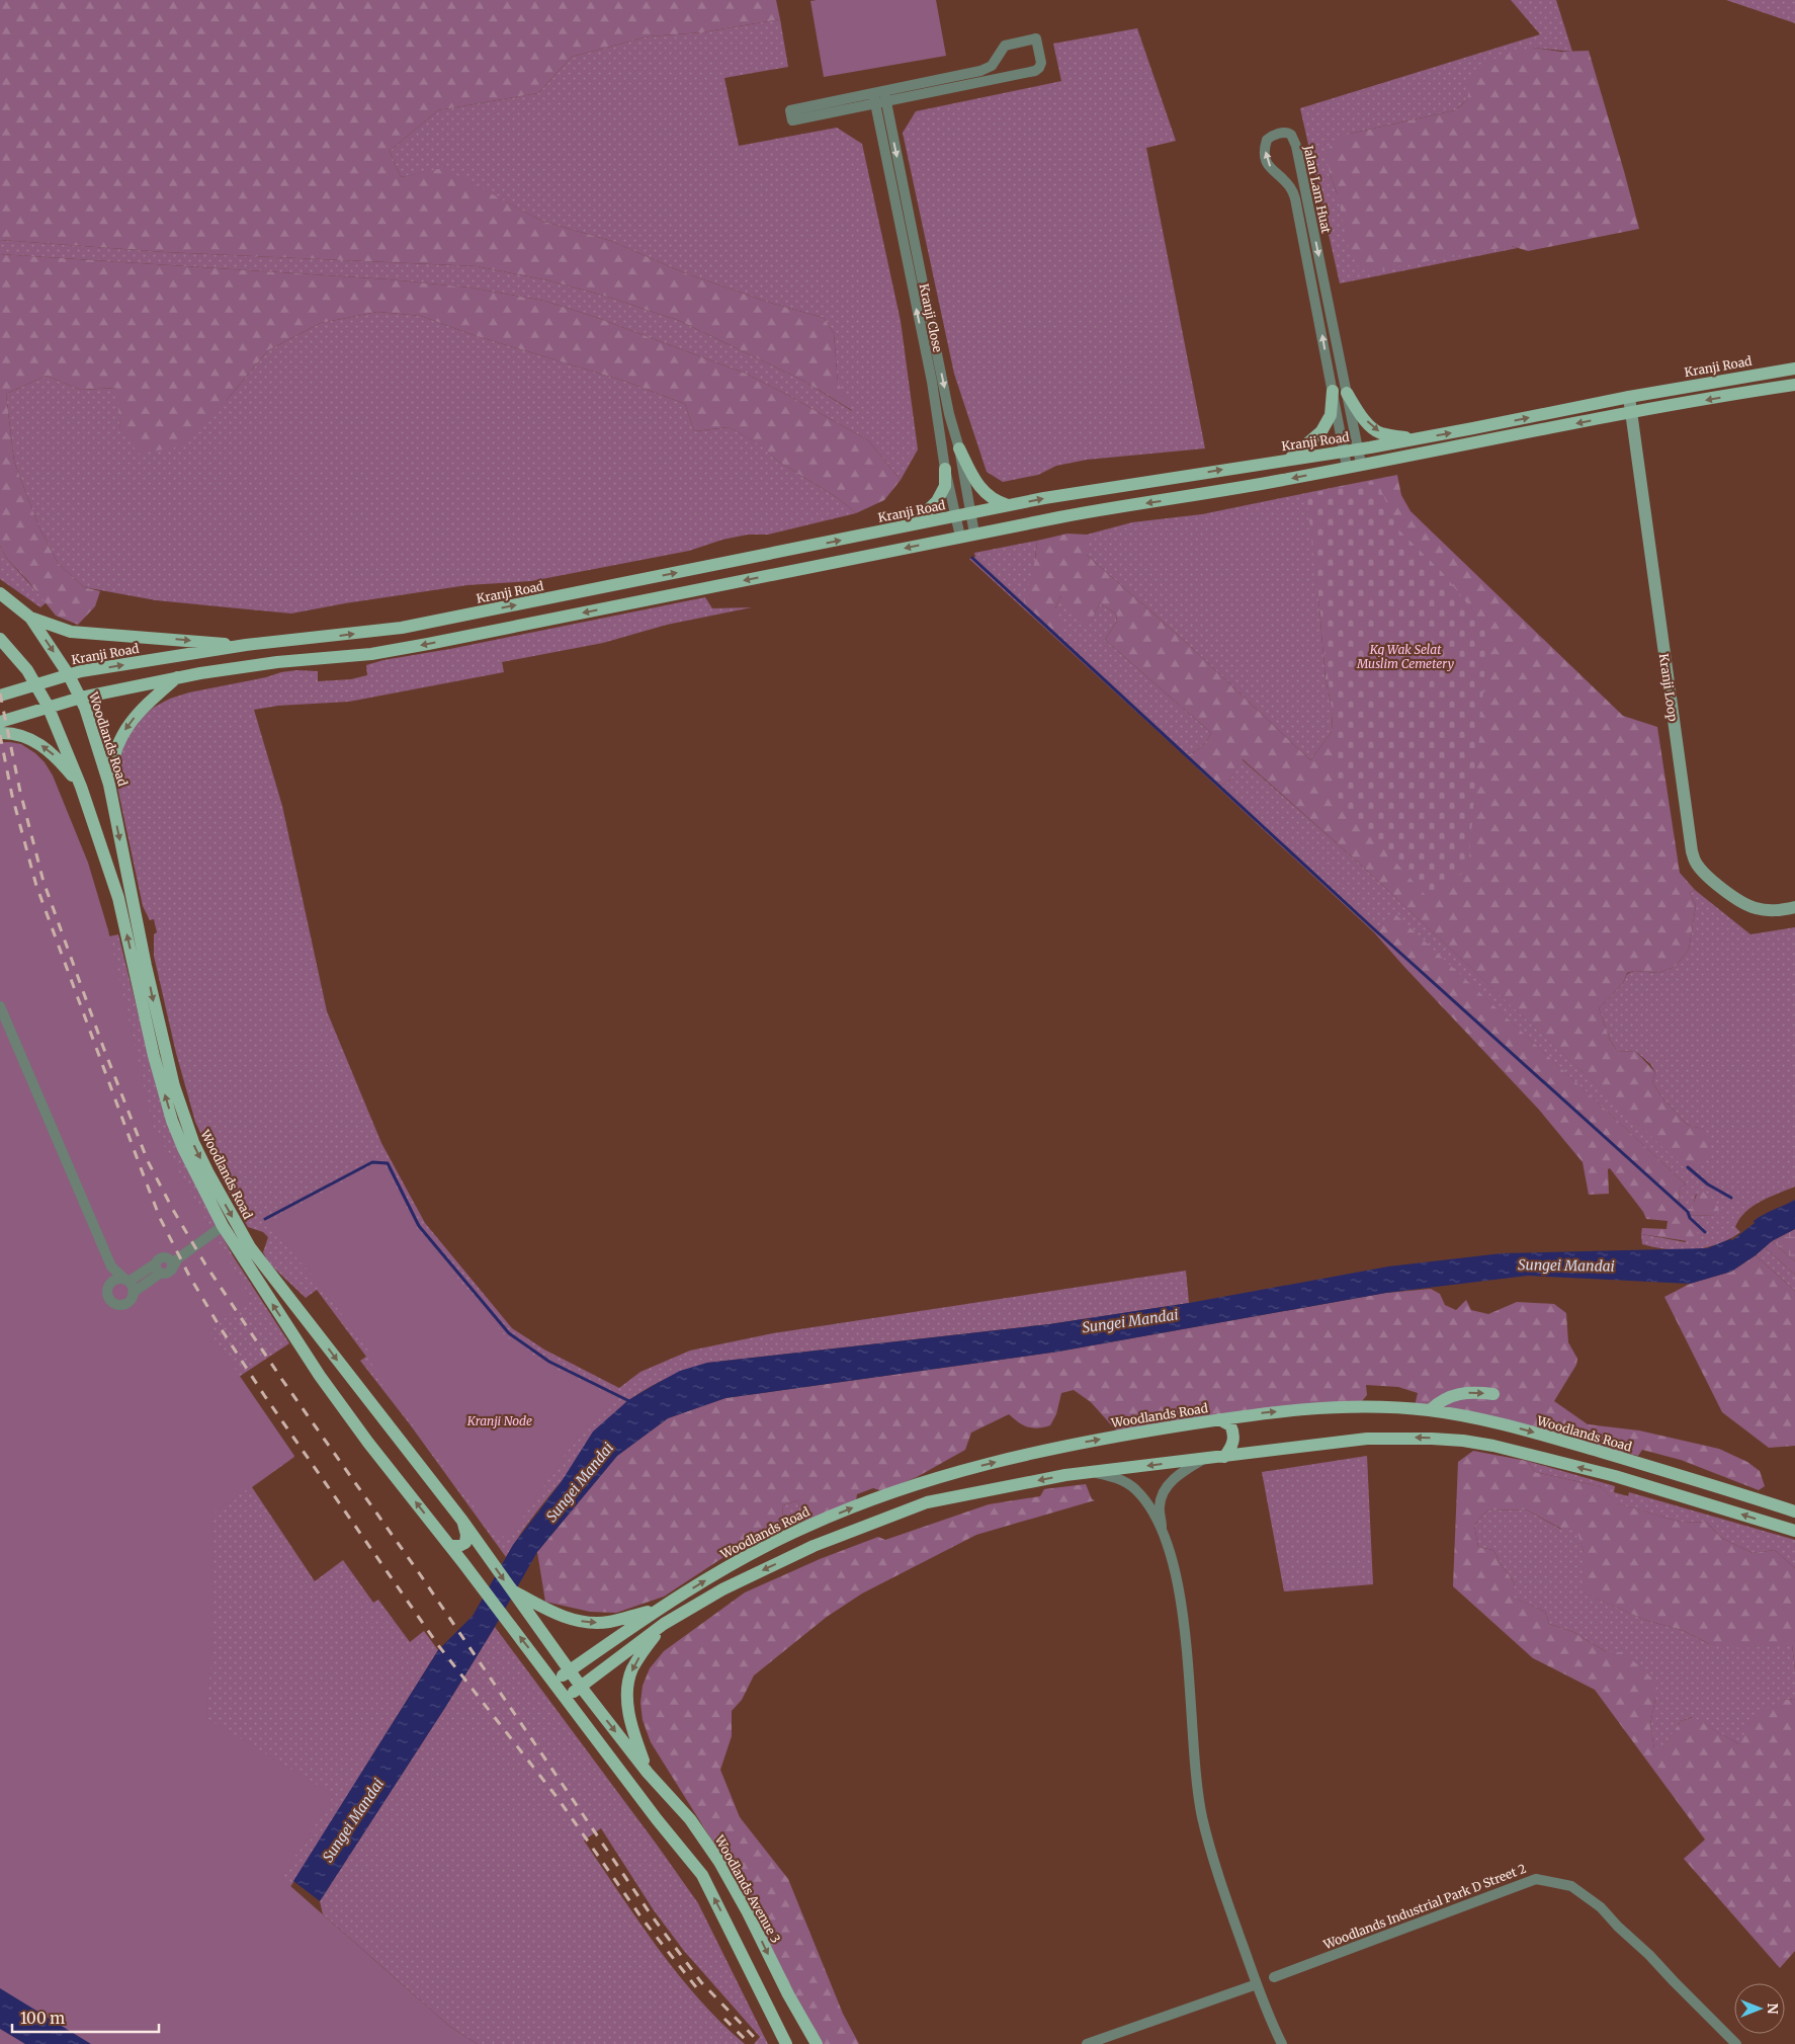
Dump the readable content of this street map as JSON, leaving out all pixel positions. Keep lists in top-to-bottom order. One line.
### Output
{"streets":{"main road":["Kranji Road","Woodlands Road","Woodlands Avenue 3"],"street":["Jalan Lam Huat","Kranji Close","Kranji Loop","Woodlands Industrial Park D Street 2"]},"crossings":[["Jalan Lam Huat","Kranji Road"],["Kranji Close","Kranji Road"],["Kranji Road","Kranji Loop"],["Kranji Road","Woodlands Road"],["Woodlands Road","Woodlands Avenue 3"]],"water":["Sungei Mandai"],"parks":["Kg Wak Selat Muslim Cemetery","Kranji Node"],"scale_bar":"100 m","north":"right"}
